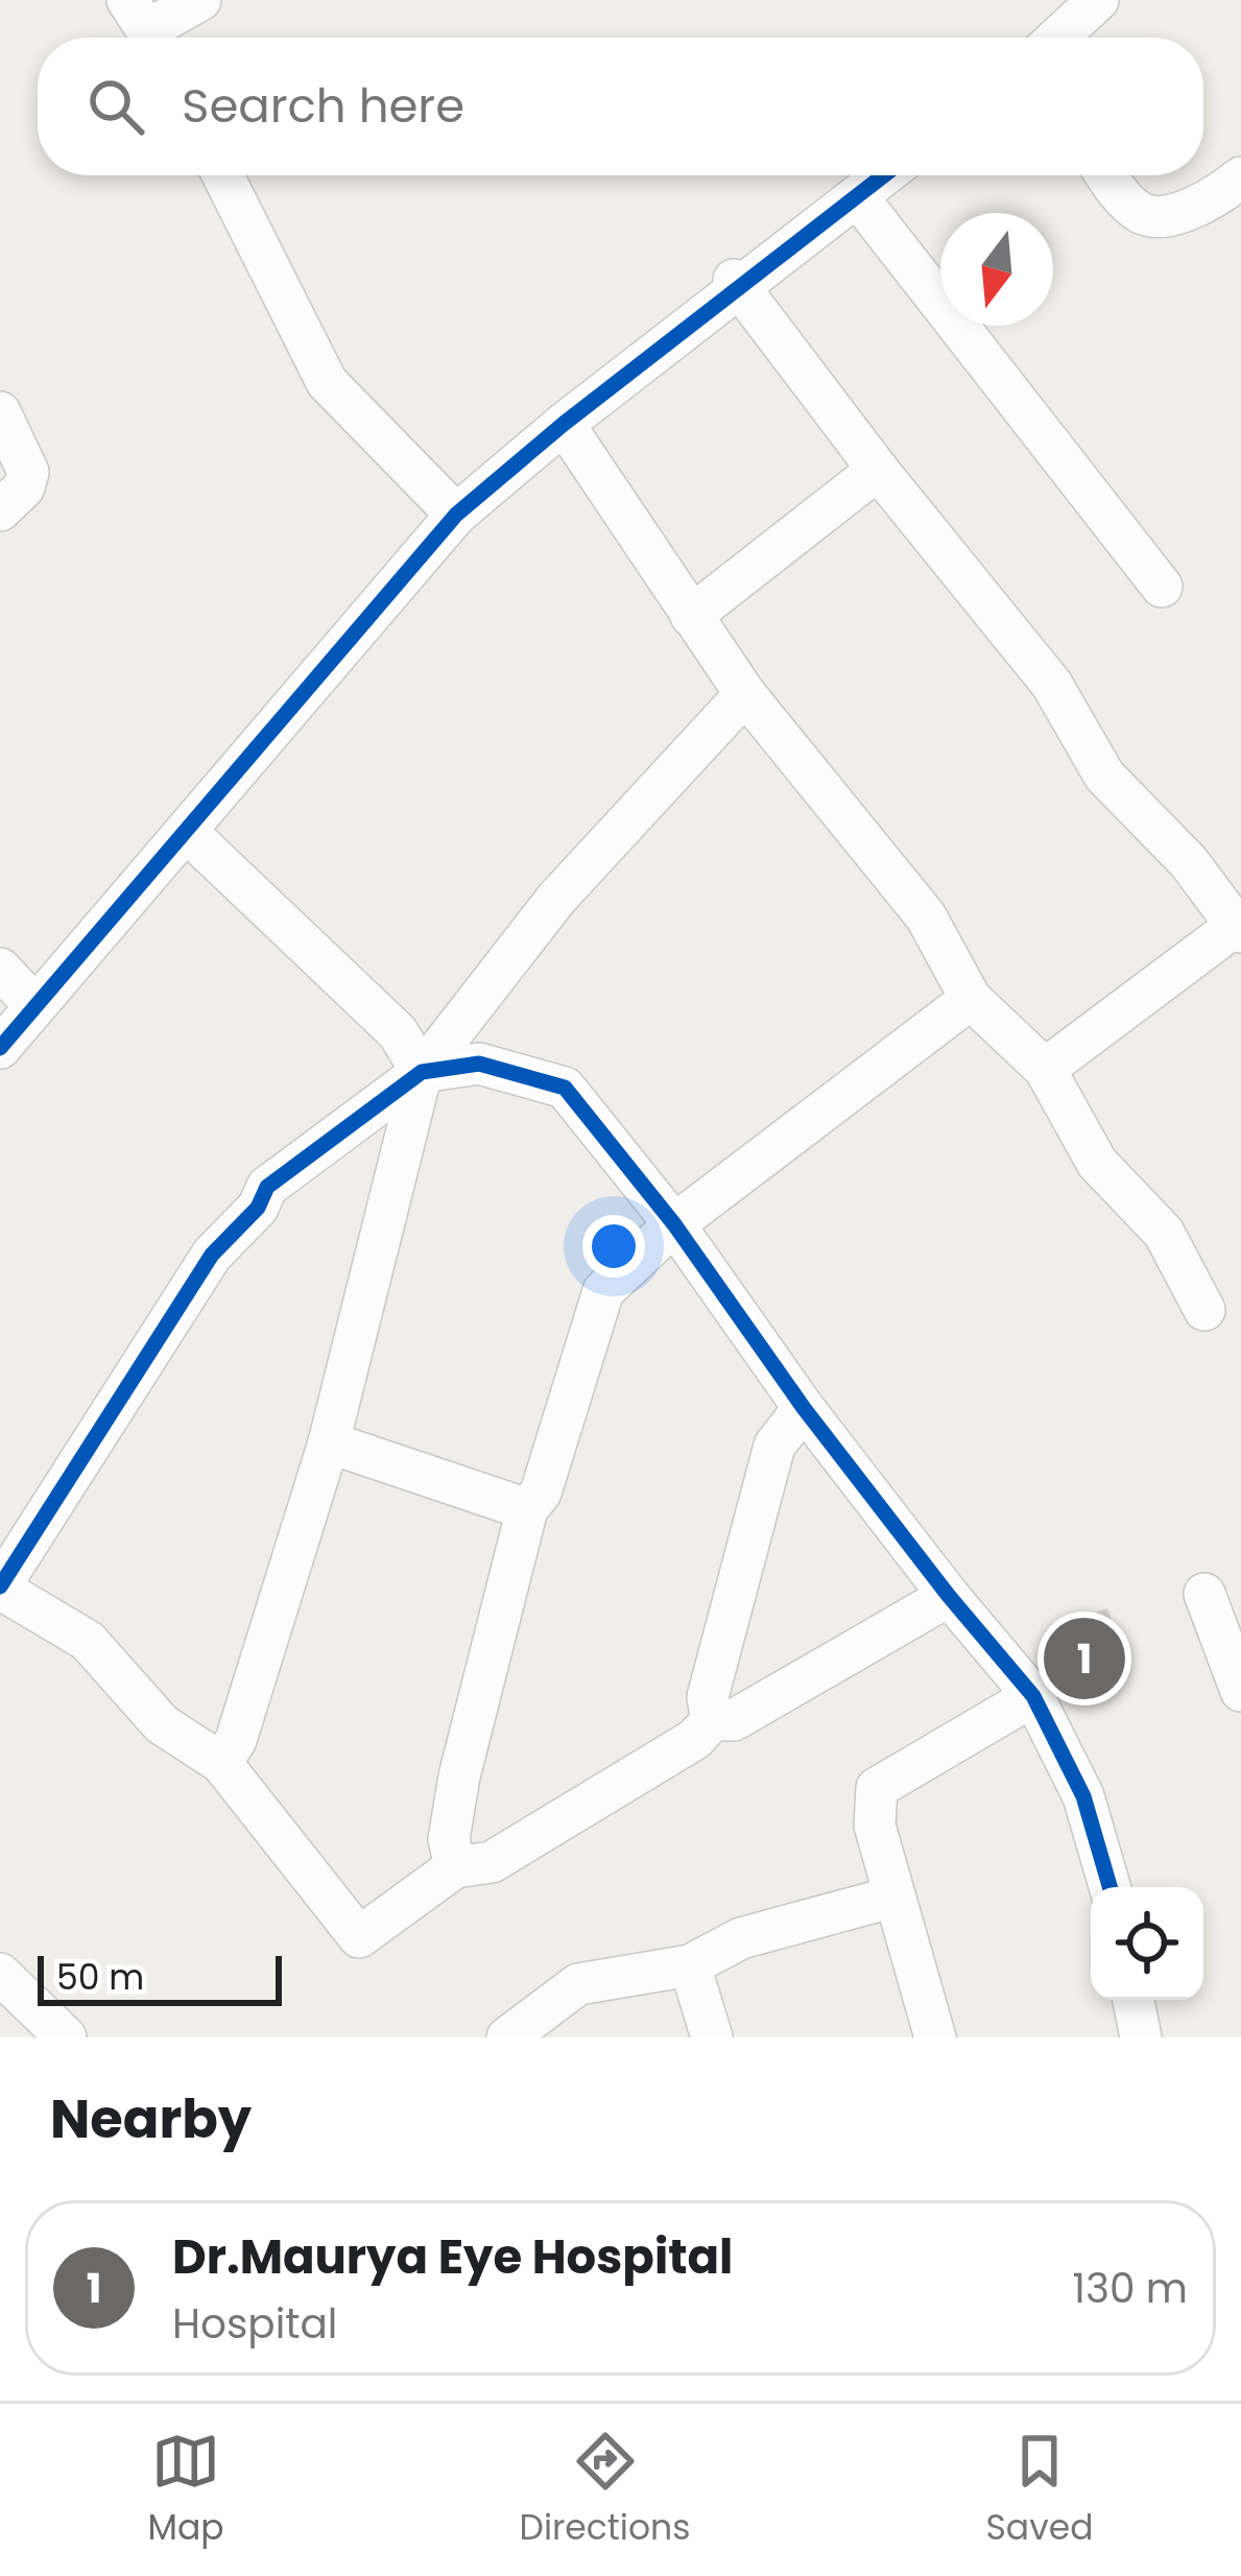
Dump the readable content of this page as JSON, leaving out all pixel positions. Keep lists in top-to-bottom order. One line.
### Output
{"scale_bar":"50 m","north":"bottom","page":{"search":"Search here","pins":"1","scale":"50 m","heading":"Nearby","list":[{"mark":"1","name":"Dr.Maurya Eye Hospital","note":"Hospital","value":"130 m"}],"nav":["Map","Directions","Saved"]}}
